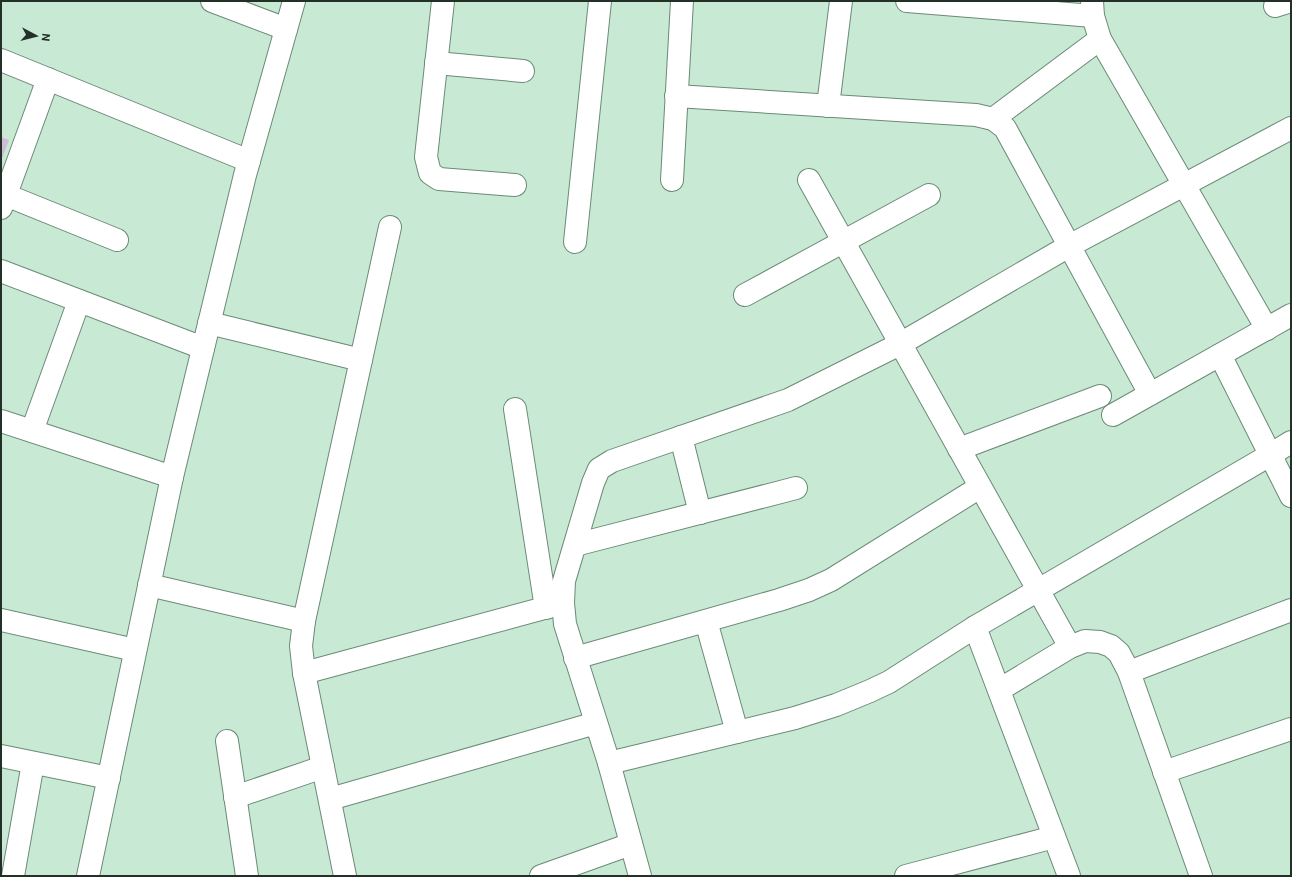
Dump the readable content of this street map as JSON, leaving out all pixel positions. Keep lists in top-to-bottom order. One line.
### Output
{"north":"right"}
